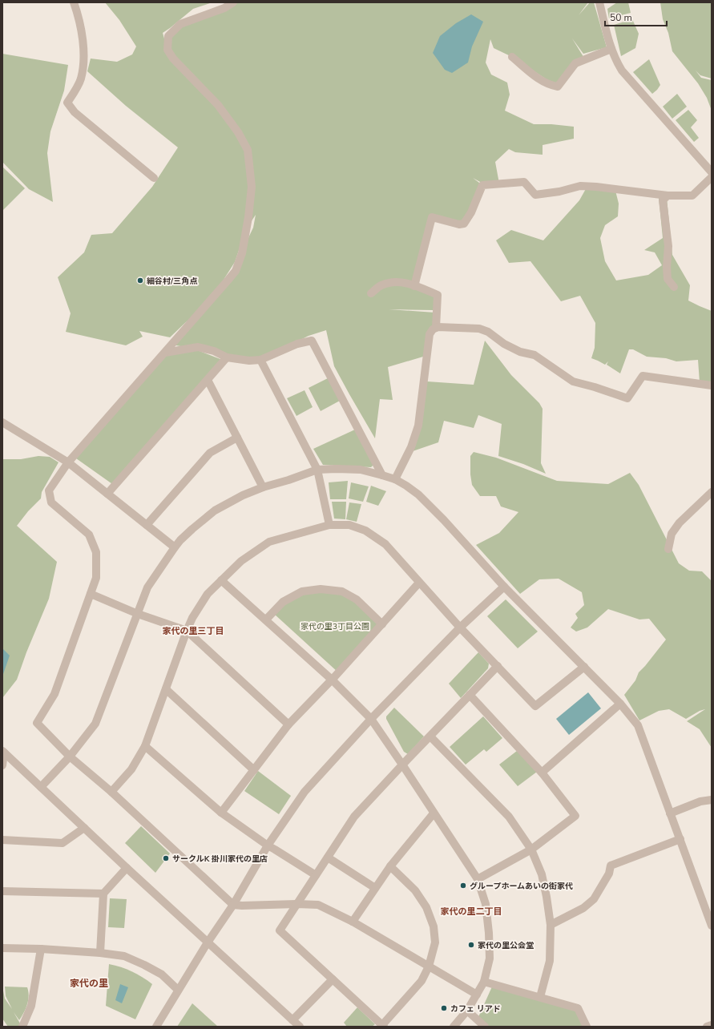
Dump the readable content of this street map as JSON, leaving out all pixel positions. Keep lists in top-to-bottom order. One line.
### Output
{"districts":["家代の里三丁目","家代の里二丁目","家代の里"],"parks":["家代の里3丁目公園"],"places":["細谷村/三角点","サークルK 掛川家代の里店","グループホームあいの街家代","家代の里公会堂","カフェ リアド"],"scale_bar":"50 m"}
